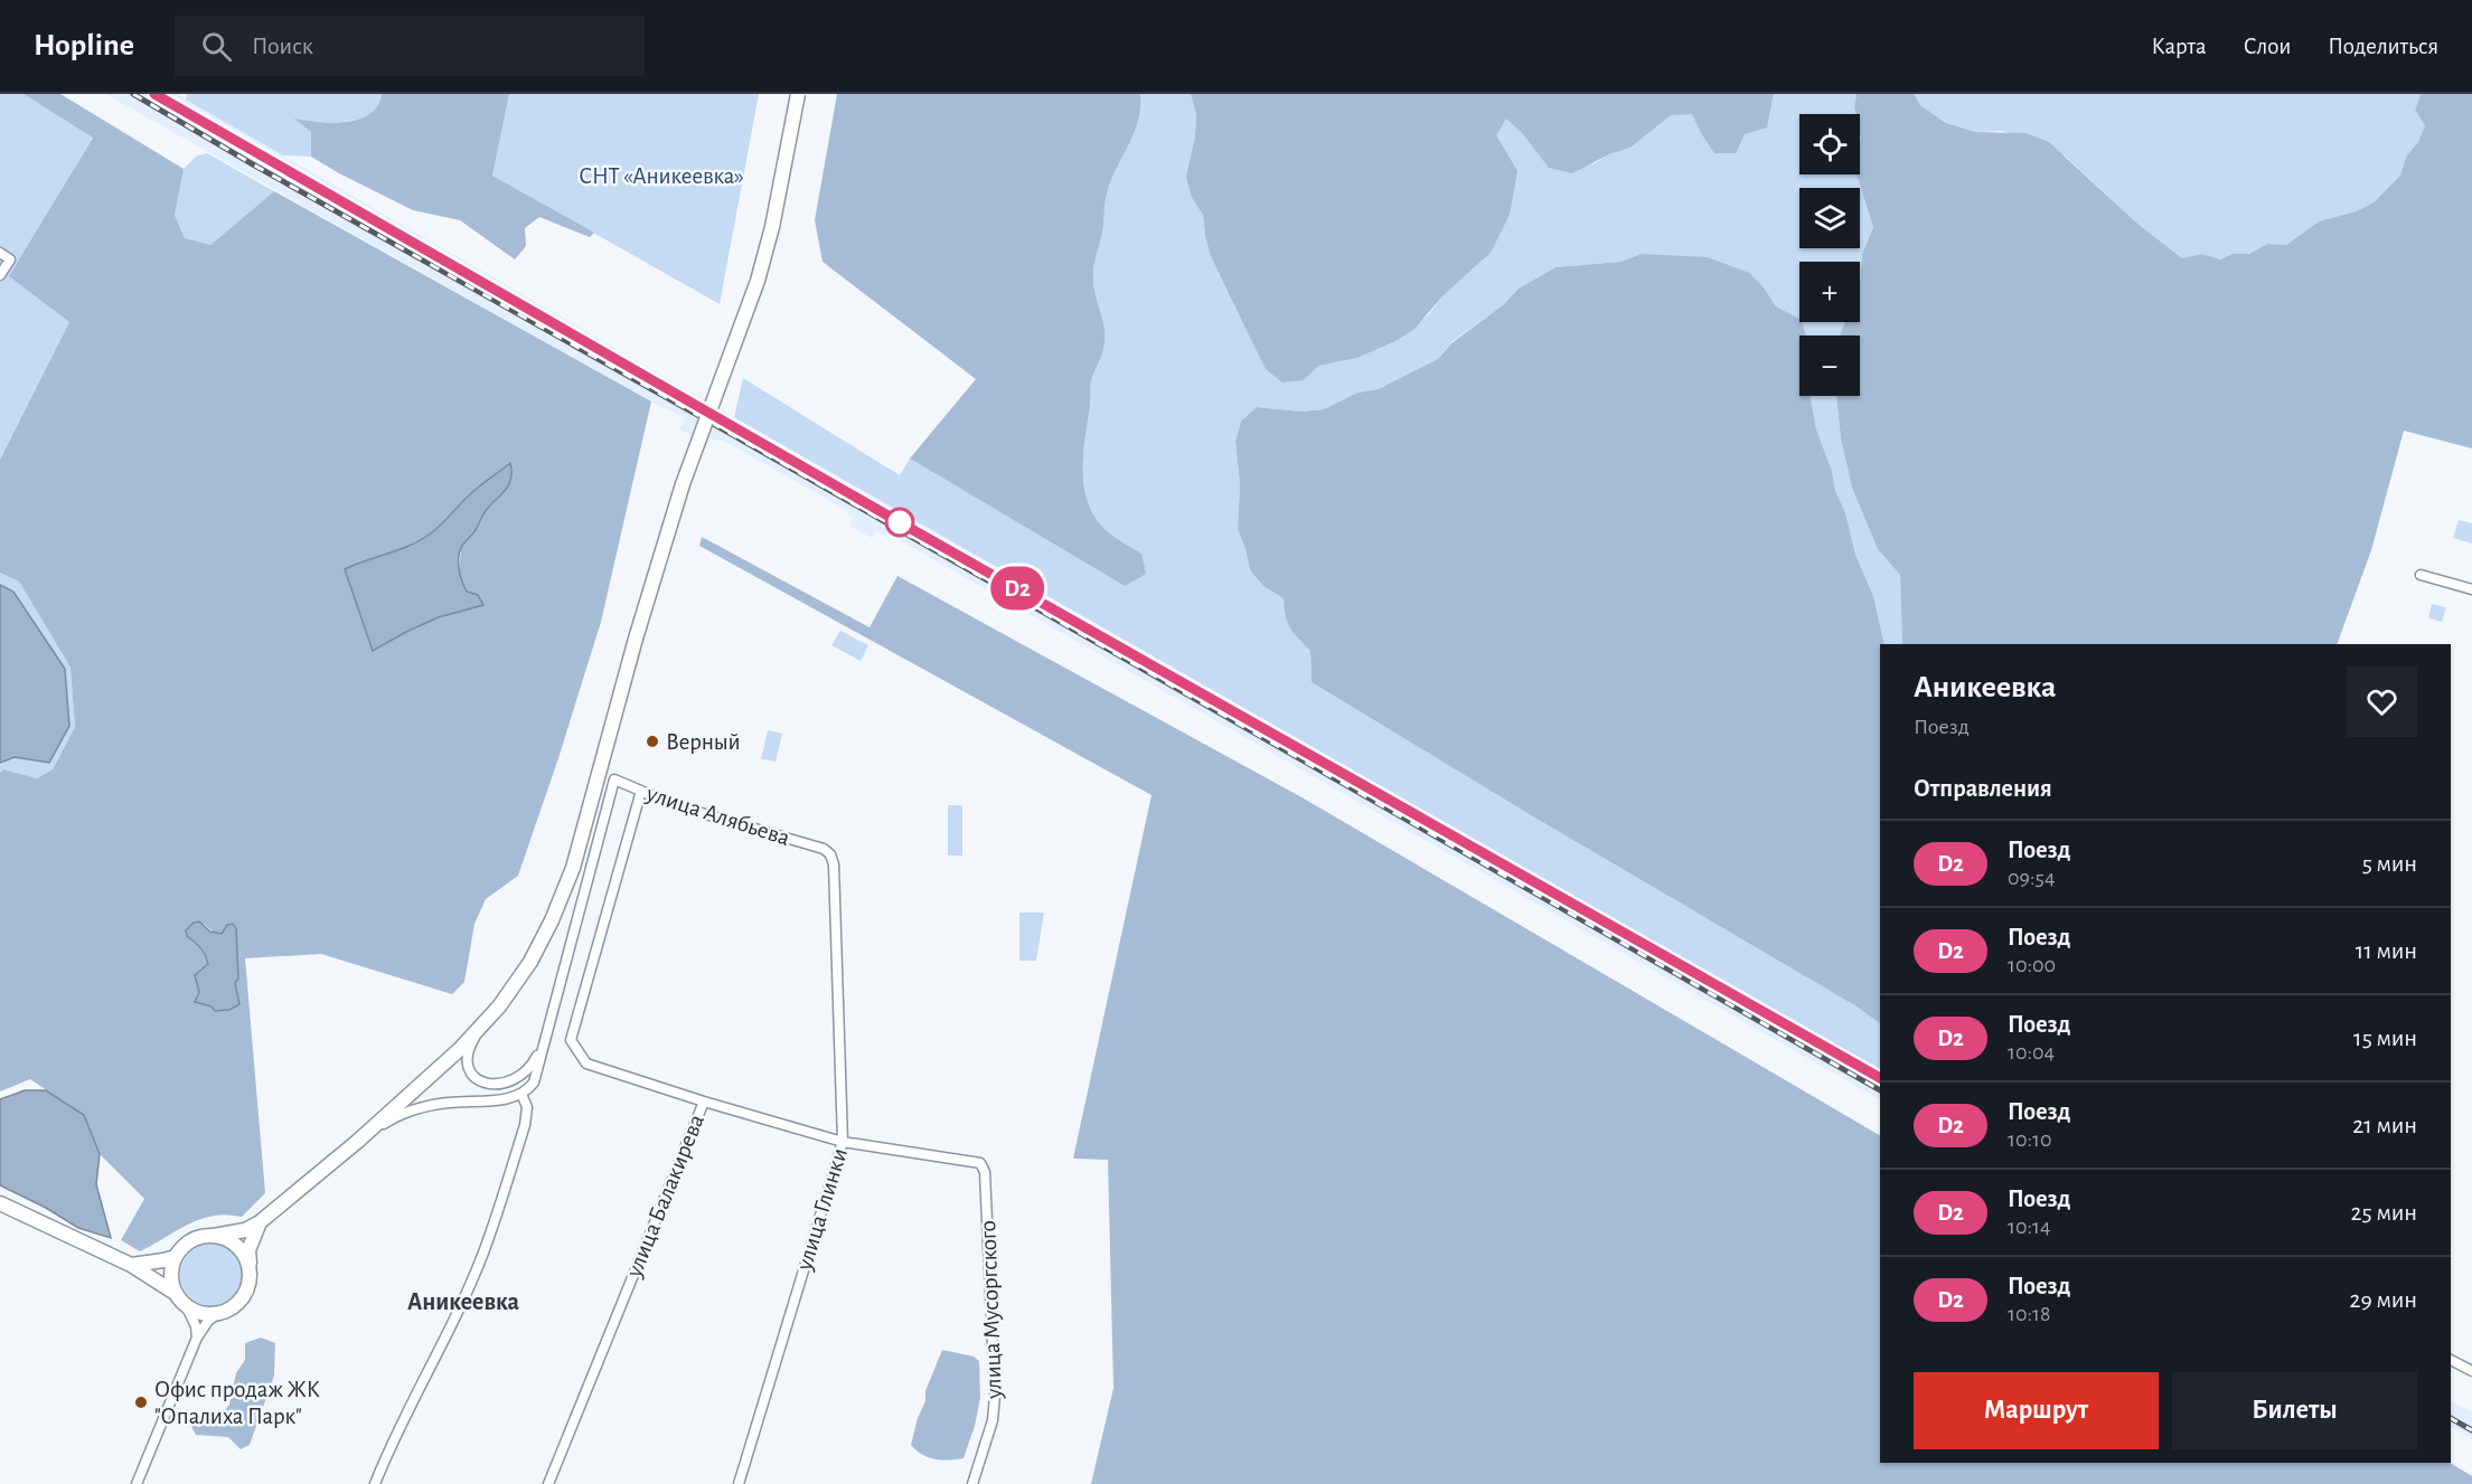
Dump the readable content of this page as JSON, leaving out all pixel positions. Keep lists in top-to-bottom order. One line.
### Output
{"streets":{"street":["улица Алябьева","улица Балакирева","улица Глинки","улица Мусоргского"]},"crossings":[["улица Алябьева","улица Балакирева"],["улица Алябьева","улица Глинки"],["улица Глинки","улица Мусоргского"]],"districts":["Аникеевка"],"parks":["СНТ «Аникеевка»"],"places":["Верный","Офис продаж ЖК \"Опалиха Парк\""],"page":{"header":"Hopline","search":"Поиск","nav":["Карта","Слои","Поделиться"],"on_map":"D2","map_buttons":["+","−"],"heading":[["Аникеевка","Поезд"],"Отправления"],"list":[{"mark":"D2","name":"Поезд","note":"09:54","value":"5 мин"},{"mark":"D2","name":"Поезд","note":"10:00","value":"11 мин"},{"mark":"D2","name":"Поезд","note":"10:04","value":"15 мин"},{"mark":"D2","name":"Поезд","note":"10:10","value":"21 мин"},{"mark":"D2","name":"Поезд","note":"10:14","value":"25 мин"},{"mark":"D2","name":"Поезд","note":"10:18","value":"29 мин"}],"buttons":["Маршрут","Билеты"]}}
